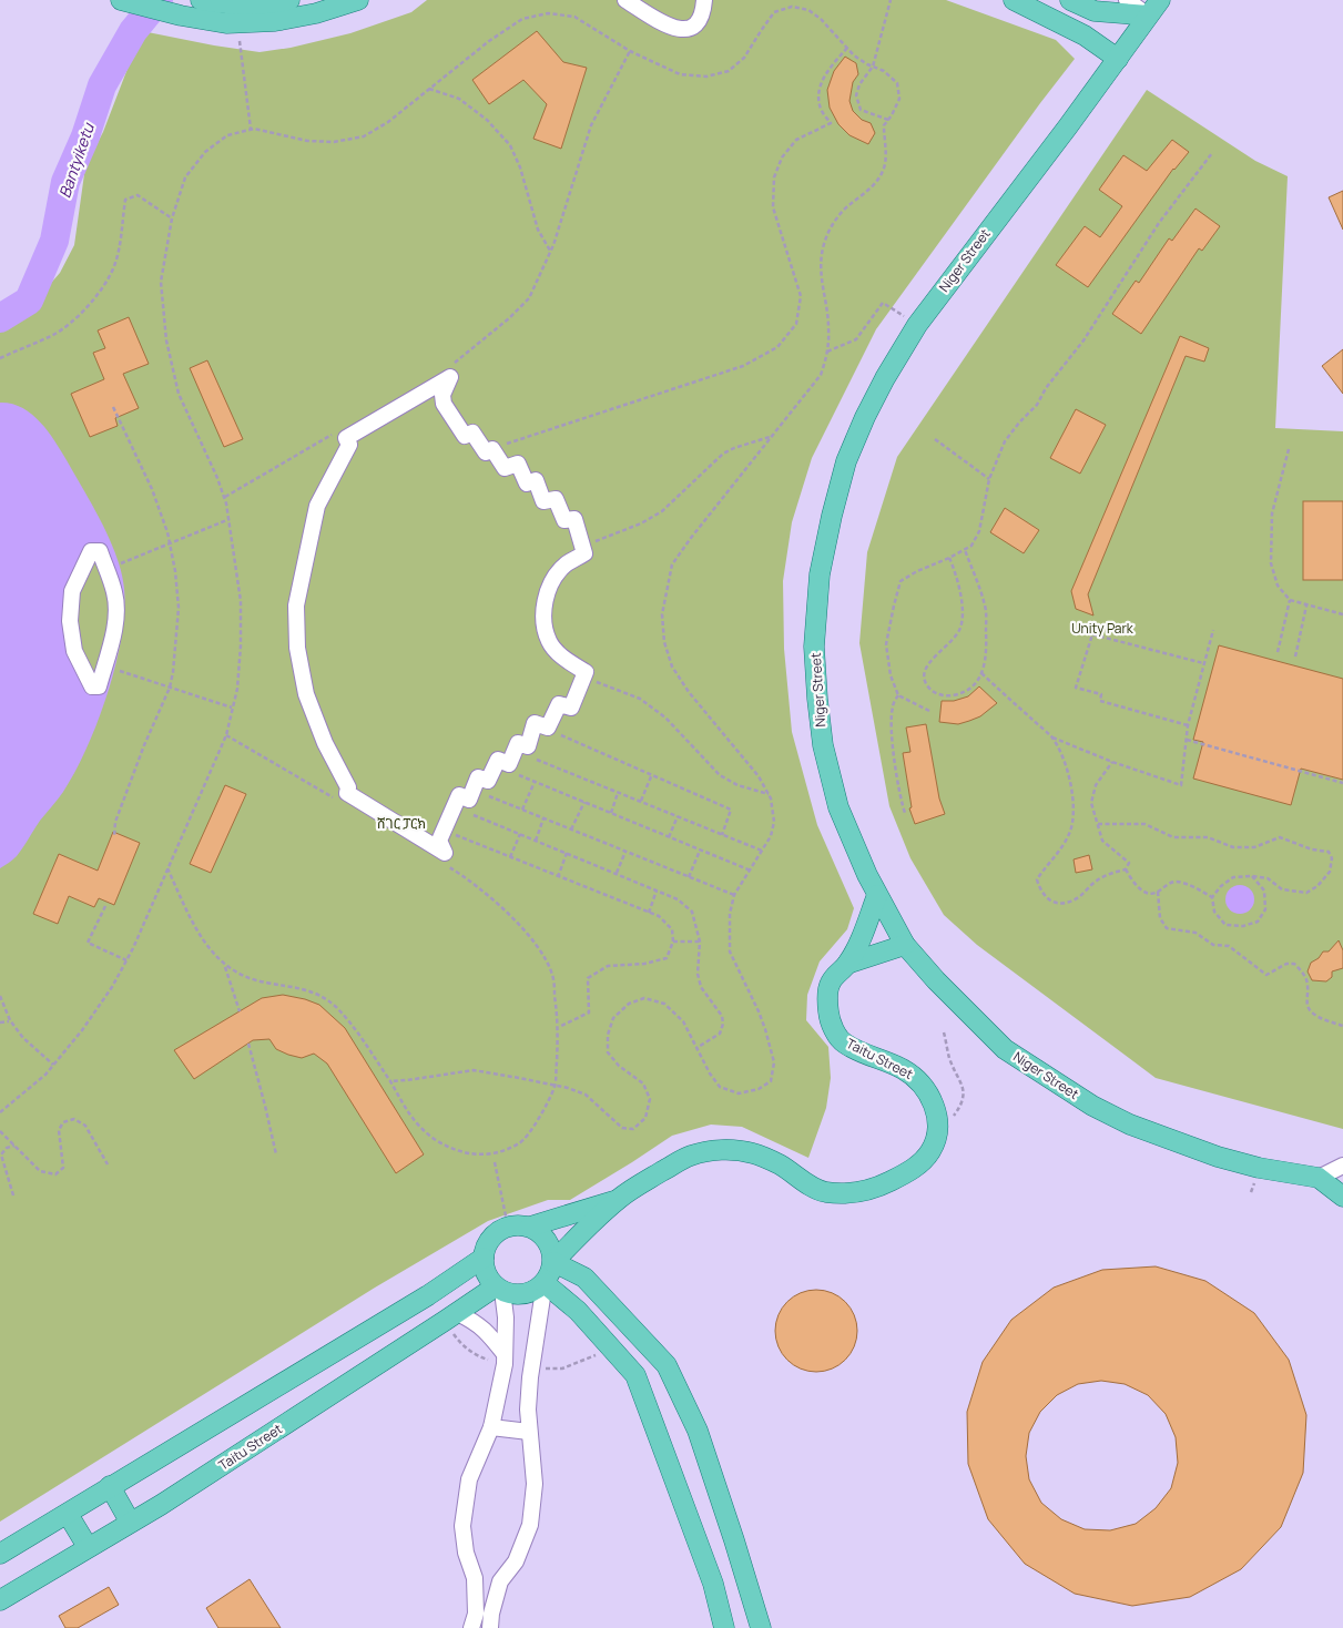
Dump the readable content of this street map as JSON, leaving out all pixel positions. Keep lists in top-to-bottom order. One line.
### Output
{"streets":{"main road":["Niger Street","Taitu Street"]},"crossings":[["Niger Street","Taitu Street"]],"water":["Bantyiketu"],"parks":["Unity Park","ሸገር ፓርክ"]}
